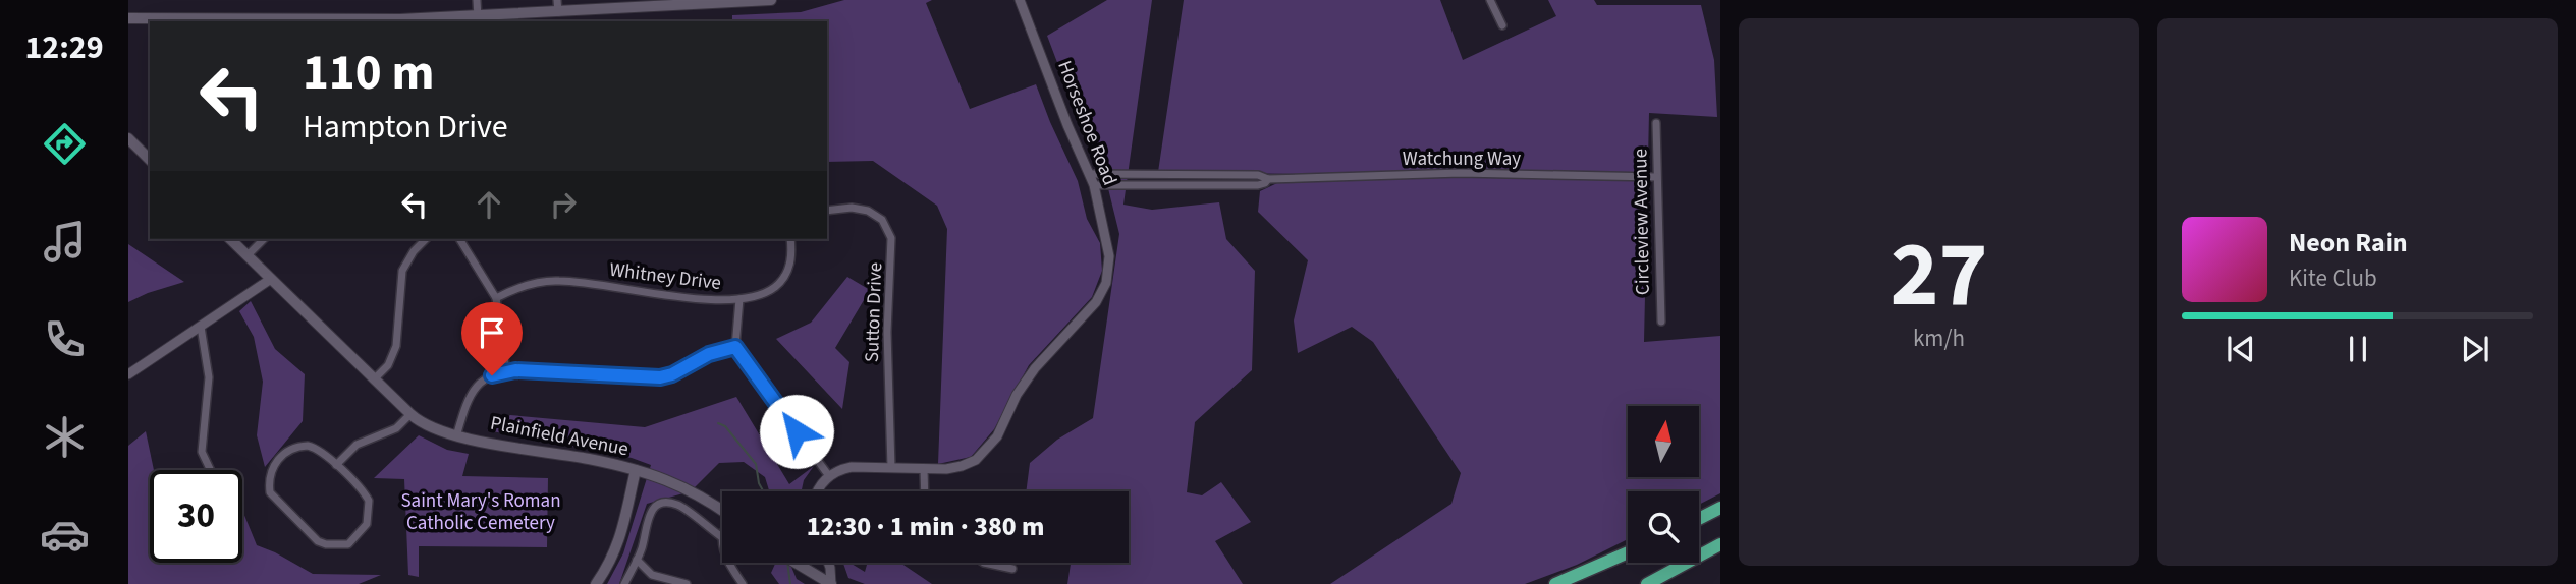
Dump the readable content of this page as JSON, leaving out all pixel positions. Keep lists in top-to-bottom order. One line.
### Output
{"streets":{"main road":["Plainfield Avenue"],"street":["Horseshoe Road","Watchung Way","Circleview Avenue","Whitney Drive","Sutton Drive"]},"crossings":[["Horseshoe Road","Watchung Way"],["Horseshoe Road","Sutton Drive"],["Watchung Way","Circleview Avenue"]],"parks":["Saint Mary's Roman Catholic Cemetery"],"north":"top","page":{"tabs":"12:29","tile":["27","km/h"],"turn":["110 m","Hampton Drive"],"song":["Neon Rain","Kite Club"],"limit":"30","trip":"12:30 · 1 min · 380 m"}}
